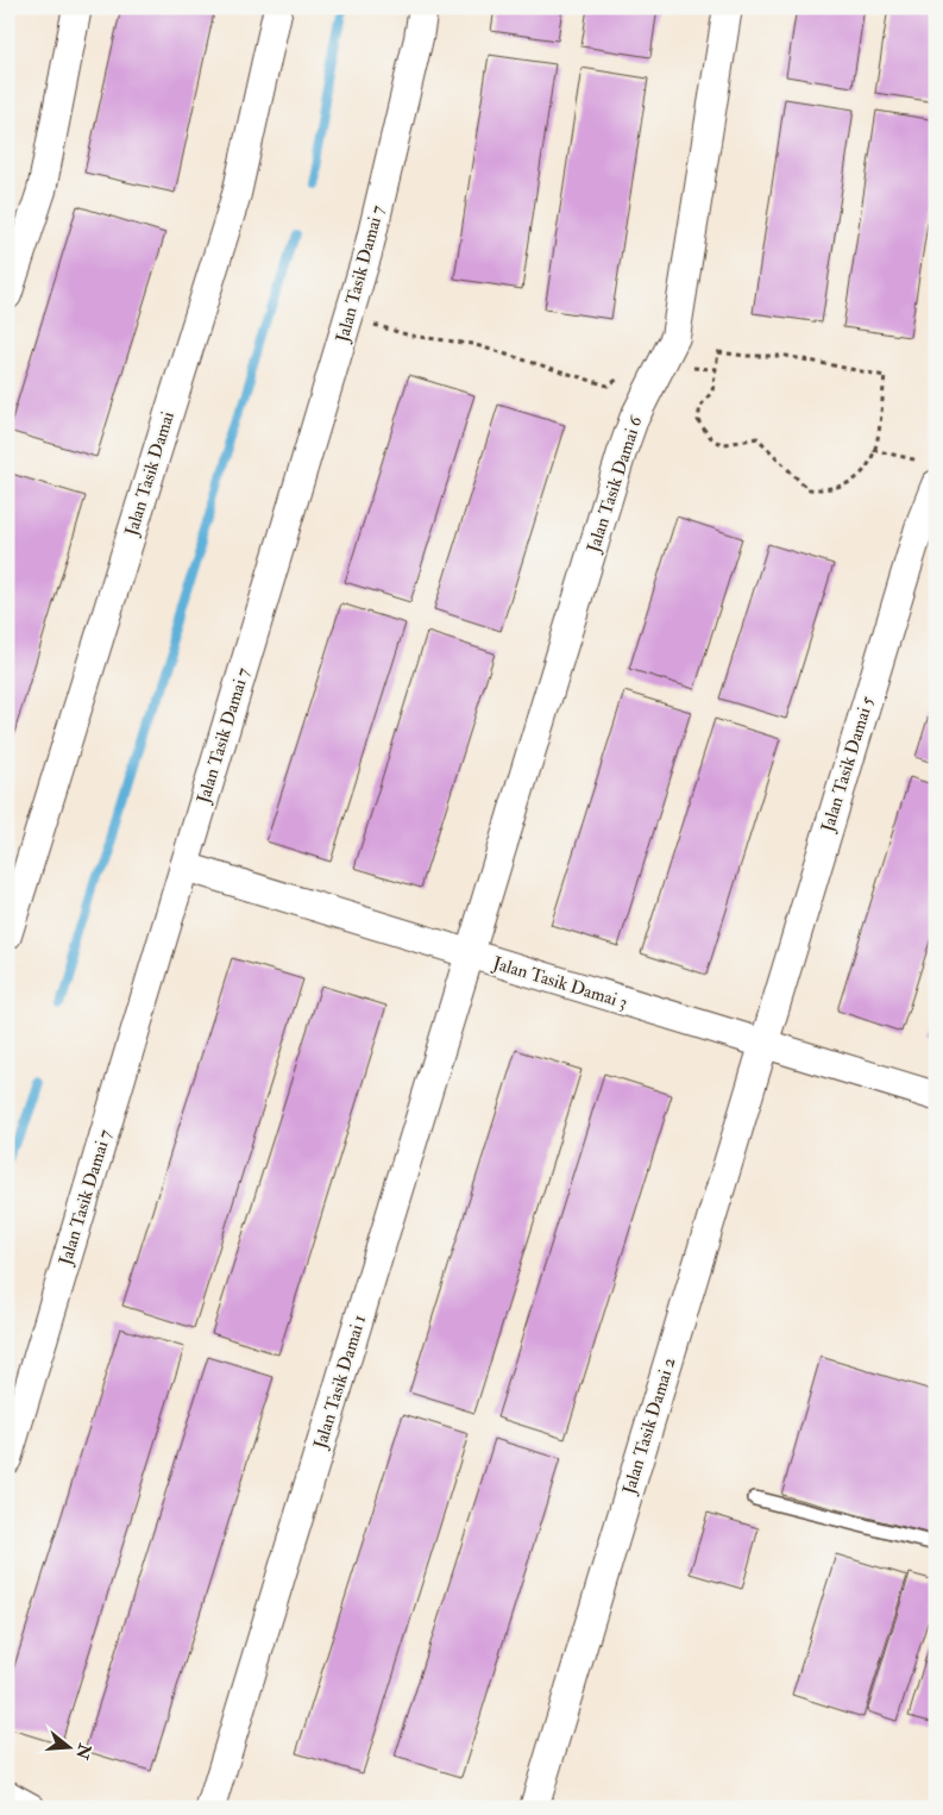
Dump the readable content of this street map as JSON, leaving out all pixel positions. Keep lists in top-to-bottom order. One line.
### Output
{"streets":{"street":["Jalan Tasik Damai 7","Jalan Tasik Damai","Jalan Tasik Damai 6","Jalan Tasik Damai 5","Jalan Tasik Damai 3","Jalan Tasik Damai 1","Jalan Tasik Damai 2"]},"crossings":[["Jalan Tasik Damai 7","Jalan Tasik Damai 3"],["Jalan Tasik Damai 6","Jalan Tasik Damai 3"],["Jalan Tasik Damai 6","Jalan Tasik Damai 1"],["Jalan Tasik Damai 5","Jalan Tasik Damai 3"],["Jalan Tasik Damai 5","Jalan Tasik Damai 2"],["Jalan Tasik Damai 3","Jalan Tasik Damai 1"],["Jalan Tasik Damai 3","Jalan Tasik Damai 2"]],"north":"right"}
